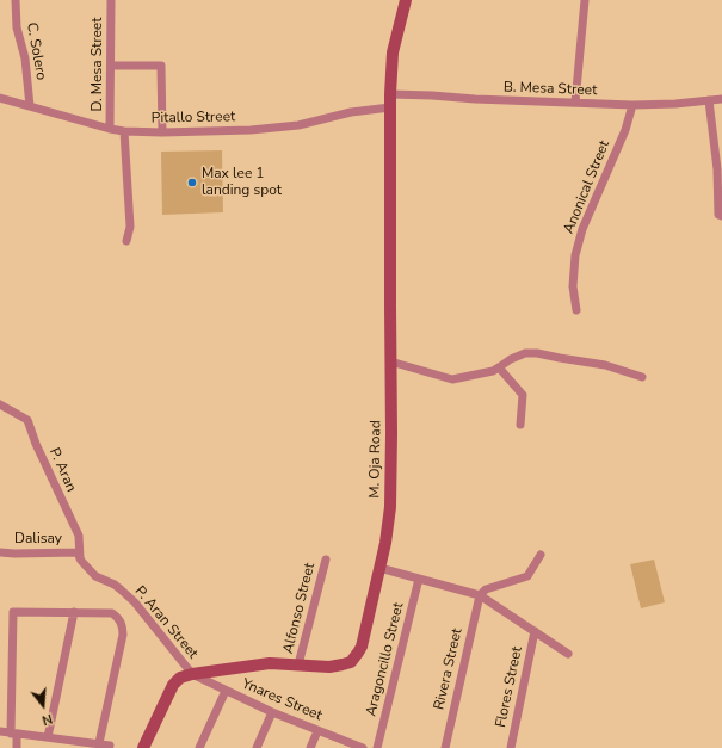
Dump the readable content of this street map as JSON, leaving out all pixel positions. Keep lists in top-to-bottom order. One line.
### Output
{"streets":{"street":["C. Solero","D. Mesa Street","B. Mesa Street","Pitallo Street","Anonical Street","M. Oja Road","P. Aran","Dalisay","Alfonso Street","P. Aran Street","Aragoncillo Street","Rivera Street","Flores Street","Ynares Street"]},"crossings":[["C. Solero","Pitallo Street"],["D. Mesa Street","Pitallo Street"],["B. Mesa Street","Anonical Street"],["B. Mesa Street","M. Oja Road"],["Pitallo Street","M. Oja Road"],["M. Oja Road","Alfonso Street"],["M. Oja Road","P. Aran Street"],["M. Oja Road","Ynares Street"],["P. Aran","Dalisay"],["P. Aran","P. Aran Street"],["Dalisay","P. Aran Street"],["P. Aran Street","Ynares Street"]],"places":["Max lee 1 landing spot"],"north":"bottom"}
